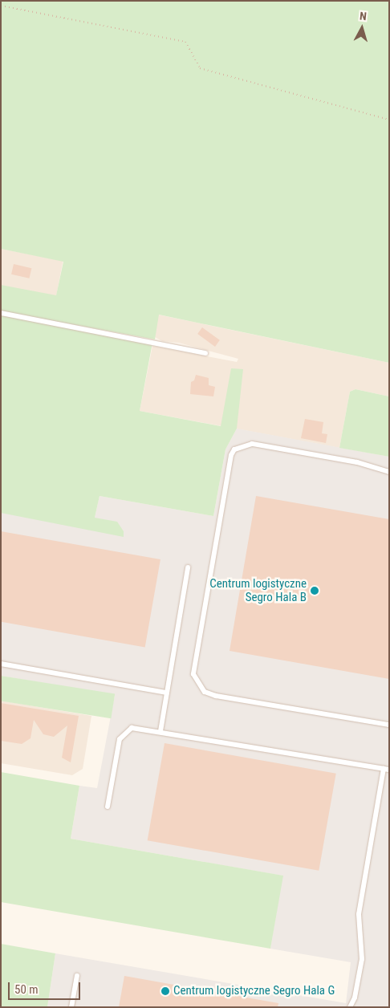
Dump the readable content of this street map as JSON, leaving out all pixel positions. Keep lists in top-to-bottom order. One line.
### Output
{"places":["Centrum logistyczne Segro Hala B","Centrum logistyczne Segro Hala G"],"scale_bar":"50 m","north":"top"}
